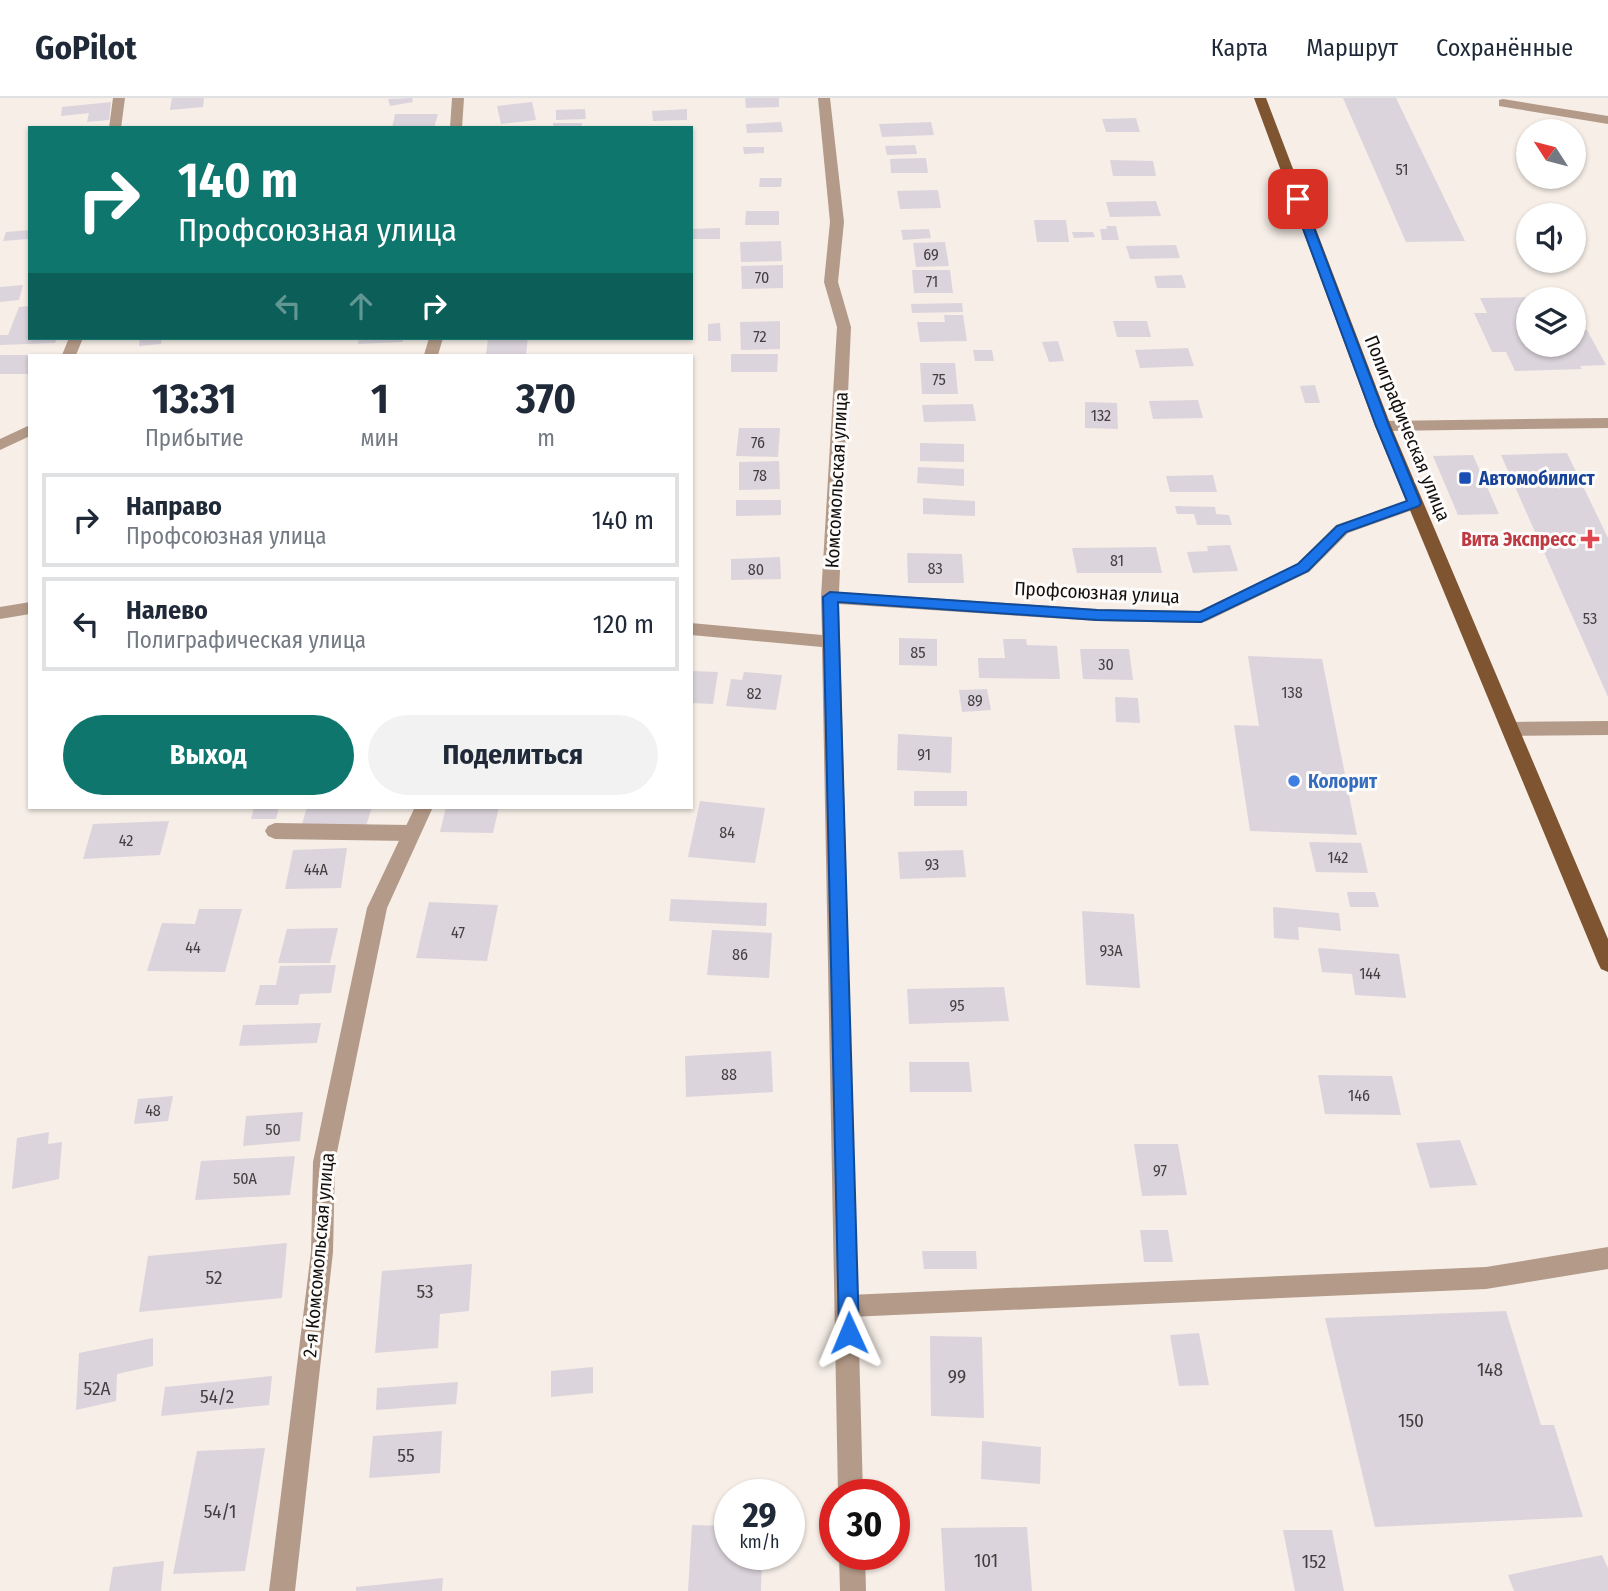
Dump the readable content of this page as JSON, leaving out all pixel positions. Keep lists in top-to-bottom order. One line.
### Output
{"streets":{"main road":["Полиграфическая улица"],"street":["Комсомольская улица","Профсоюзная улица","2-я Комсомольская улица"]},"crossings":[["Полиграфическая улица","Профсоюзная улица"],["Комсомольская улица","Профсоюзная улица"]],"places":{"transit":["Автомобилист"],"health":["Вита Экспресс"],"other":["Колорит"]},"house_numbers":["51","69","70","71","72","75","132","76","78","81","83","80","53","85","30","138","82","89","91","84","42","142","93","44А","47","44","93А","86","144","95","88","146","48","50","97","50А","52","53","148","99","52А","54/2","150","55","54/1","101","152"],"north":"top left","page":{"header":"GoPilot","nav":["Карта","Маршрут","Сохранённые"],"turn":["140 m","Профсоюзная улица"],"eta":["13:31","Прибытие","1","мин","370","m"],"list":[{"name":"Направо","note":"Профсоюзная улица","value":"140 m"},{"name":"Налево","note":"Полиграфическая улица","value":"120 m"}],"buttons":["Выход","Поделиться"],"speed":"29 km/h","limit":"30"}}
